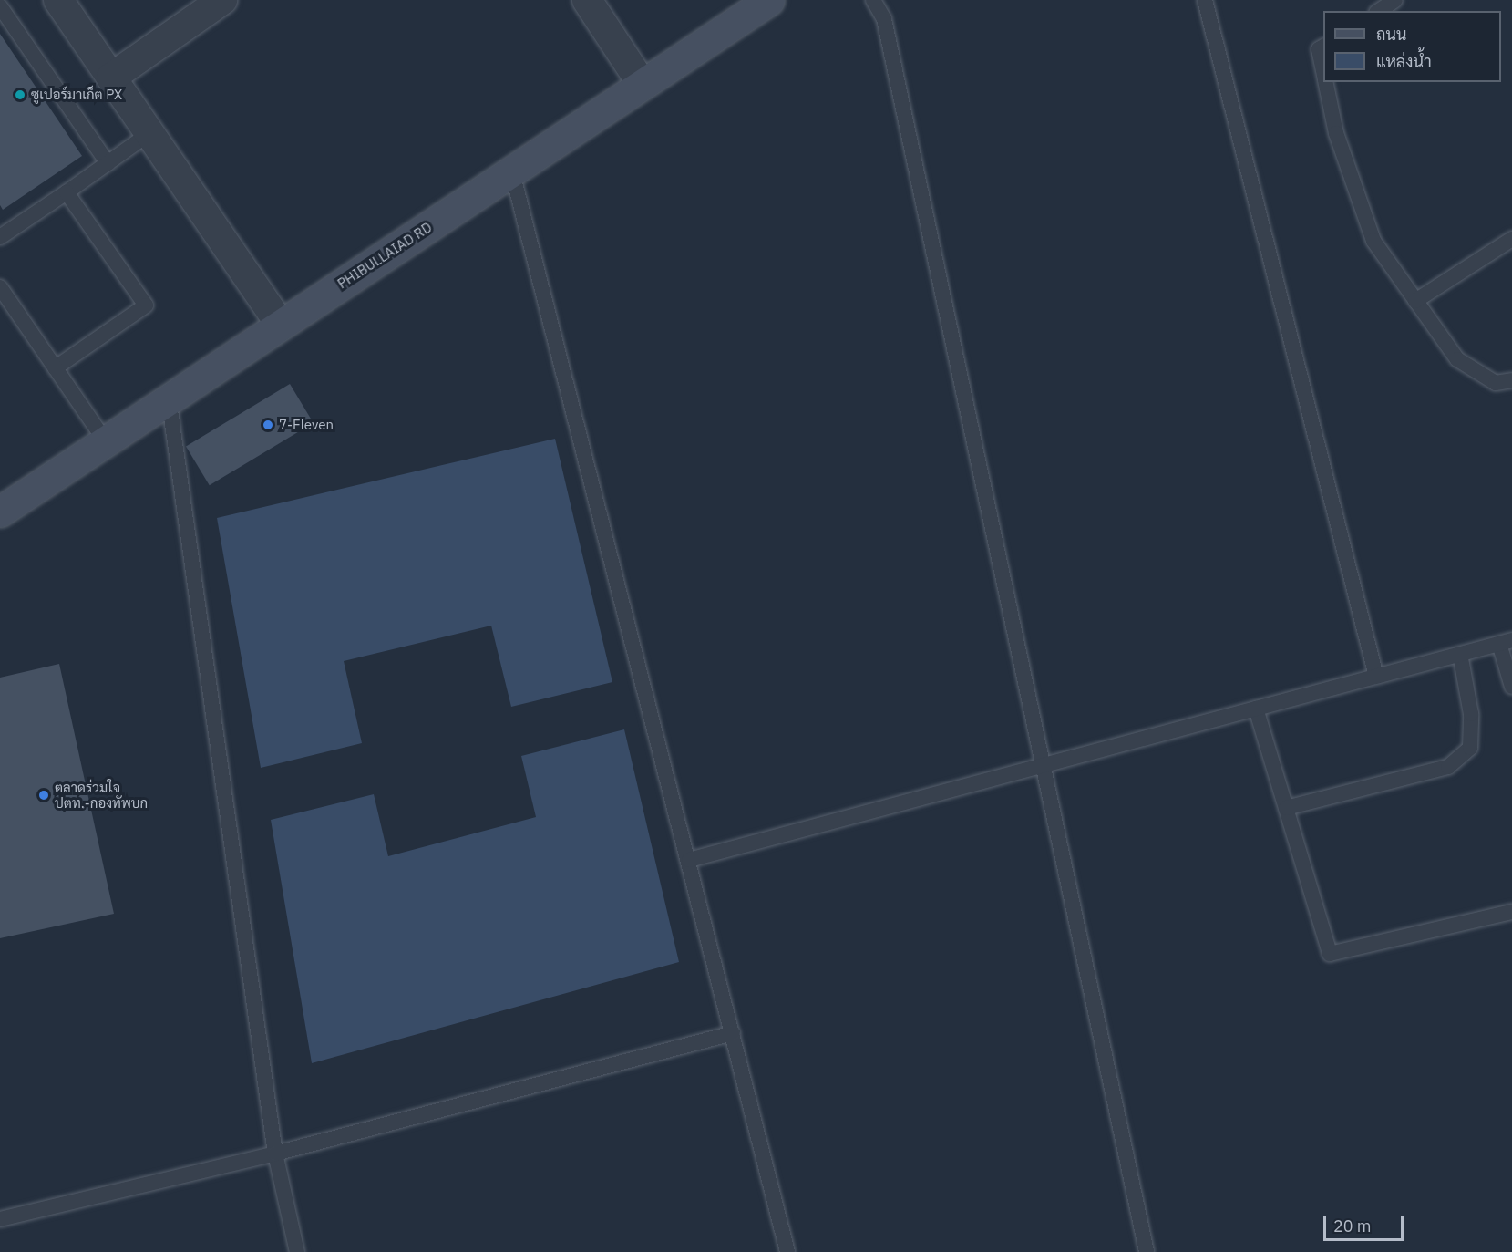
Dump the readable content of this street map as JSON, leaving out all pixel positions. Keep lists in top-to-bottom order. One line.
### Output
{"streets":{"street":["PHIBULLAIAD RD"]},"places":["ซูเปอร์มาเก็ต PX","7-Eleven","ตลาดร่วมใจ ปตท.-กองทัพบก"],"legend":["ถนน","แหล่งน้ำ"],"scale_bar":"20 m"}
